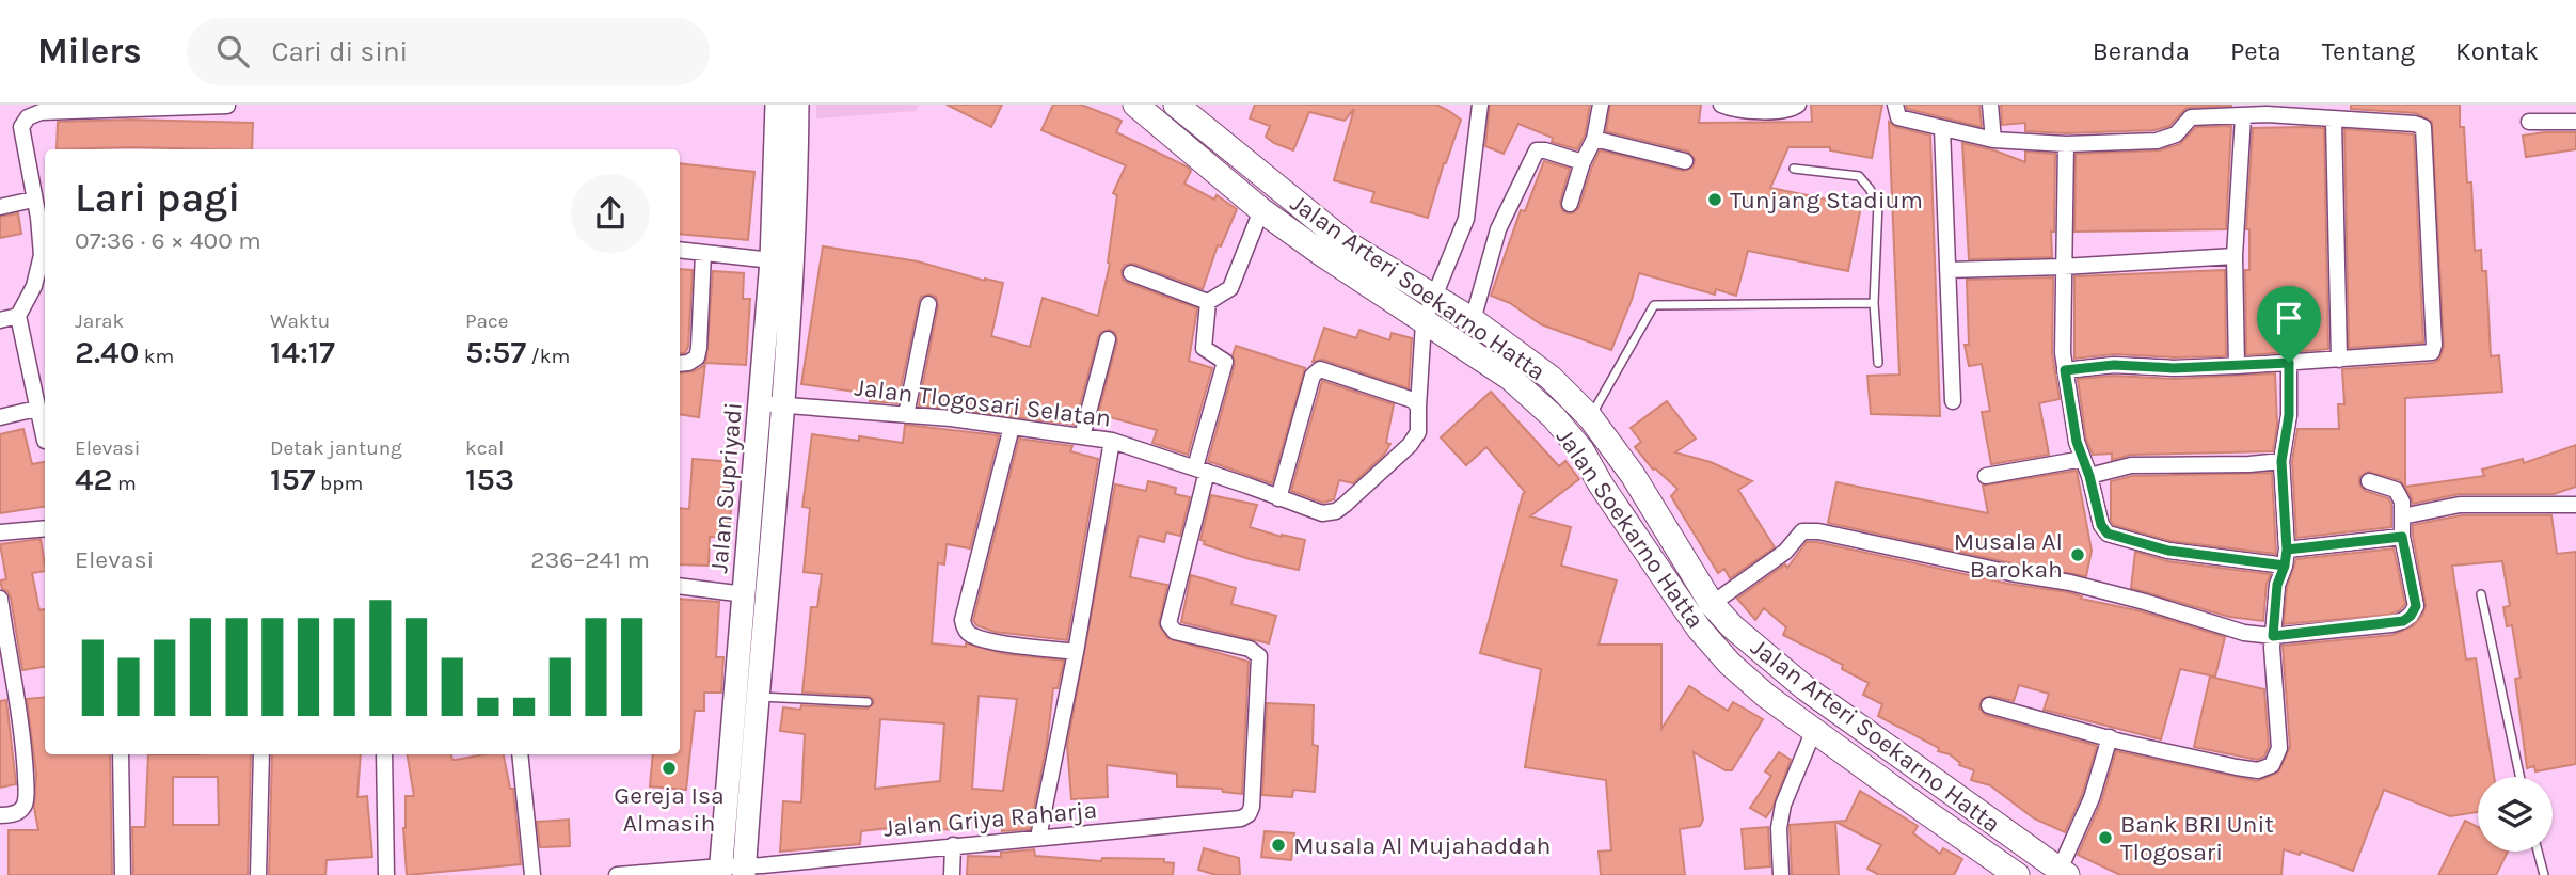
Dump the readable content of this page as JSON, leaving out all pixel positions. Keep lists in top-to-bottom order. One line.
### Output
{"streets":{"main road":["Jalan Arteri Soekarno Hatta","Jalan Soekarno Hatta"],"street":["Jalan Tlogosari Selatan","Jalan Supriyadi","Jalan Griya Raharja"]},"crossings":[["Jalan Tlogosari Selatan","Jalan Supriyadi"],["Jalan Tlogosari Selatan","Jalan Griya Raharja"],["Jalan Supriyadi","Jalan Griya Raharja"]],"places":["Tunjang Stadium","Musala Al Barokah","Gereja Isa Almasih","Bank BRI Unit Tlogosari","Musala Al Mujahaddah"],"page":{"header":"Milers","search":"Cari di sini","nav":["Beranda","Peta","Tentang","Kontak"],"heading":["Lari pagi","07:36 · 6 × 400 m"],"stats":[["Jarak","2.40 km"],["Waktu","14:17"],["Pace","5:57 /km"],["Elevasi","42 m"],["Detak jantung","157 bpm"],["kcal","153"]],"chart":["Elevasi","236–241 m"]}}
